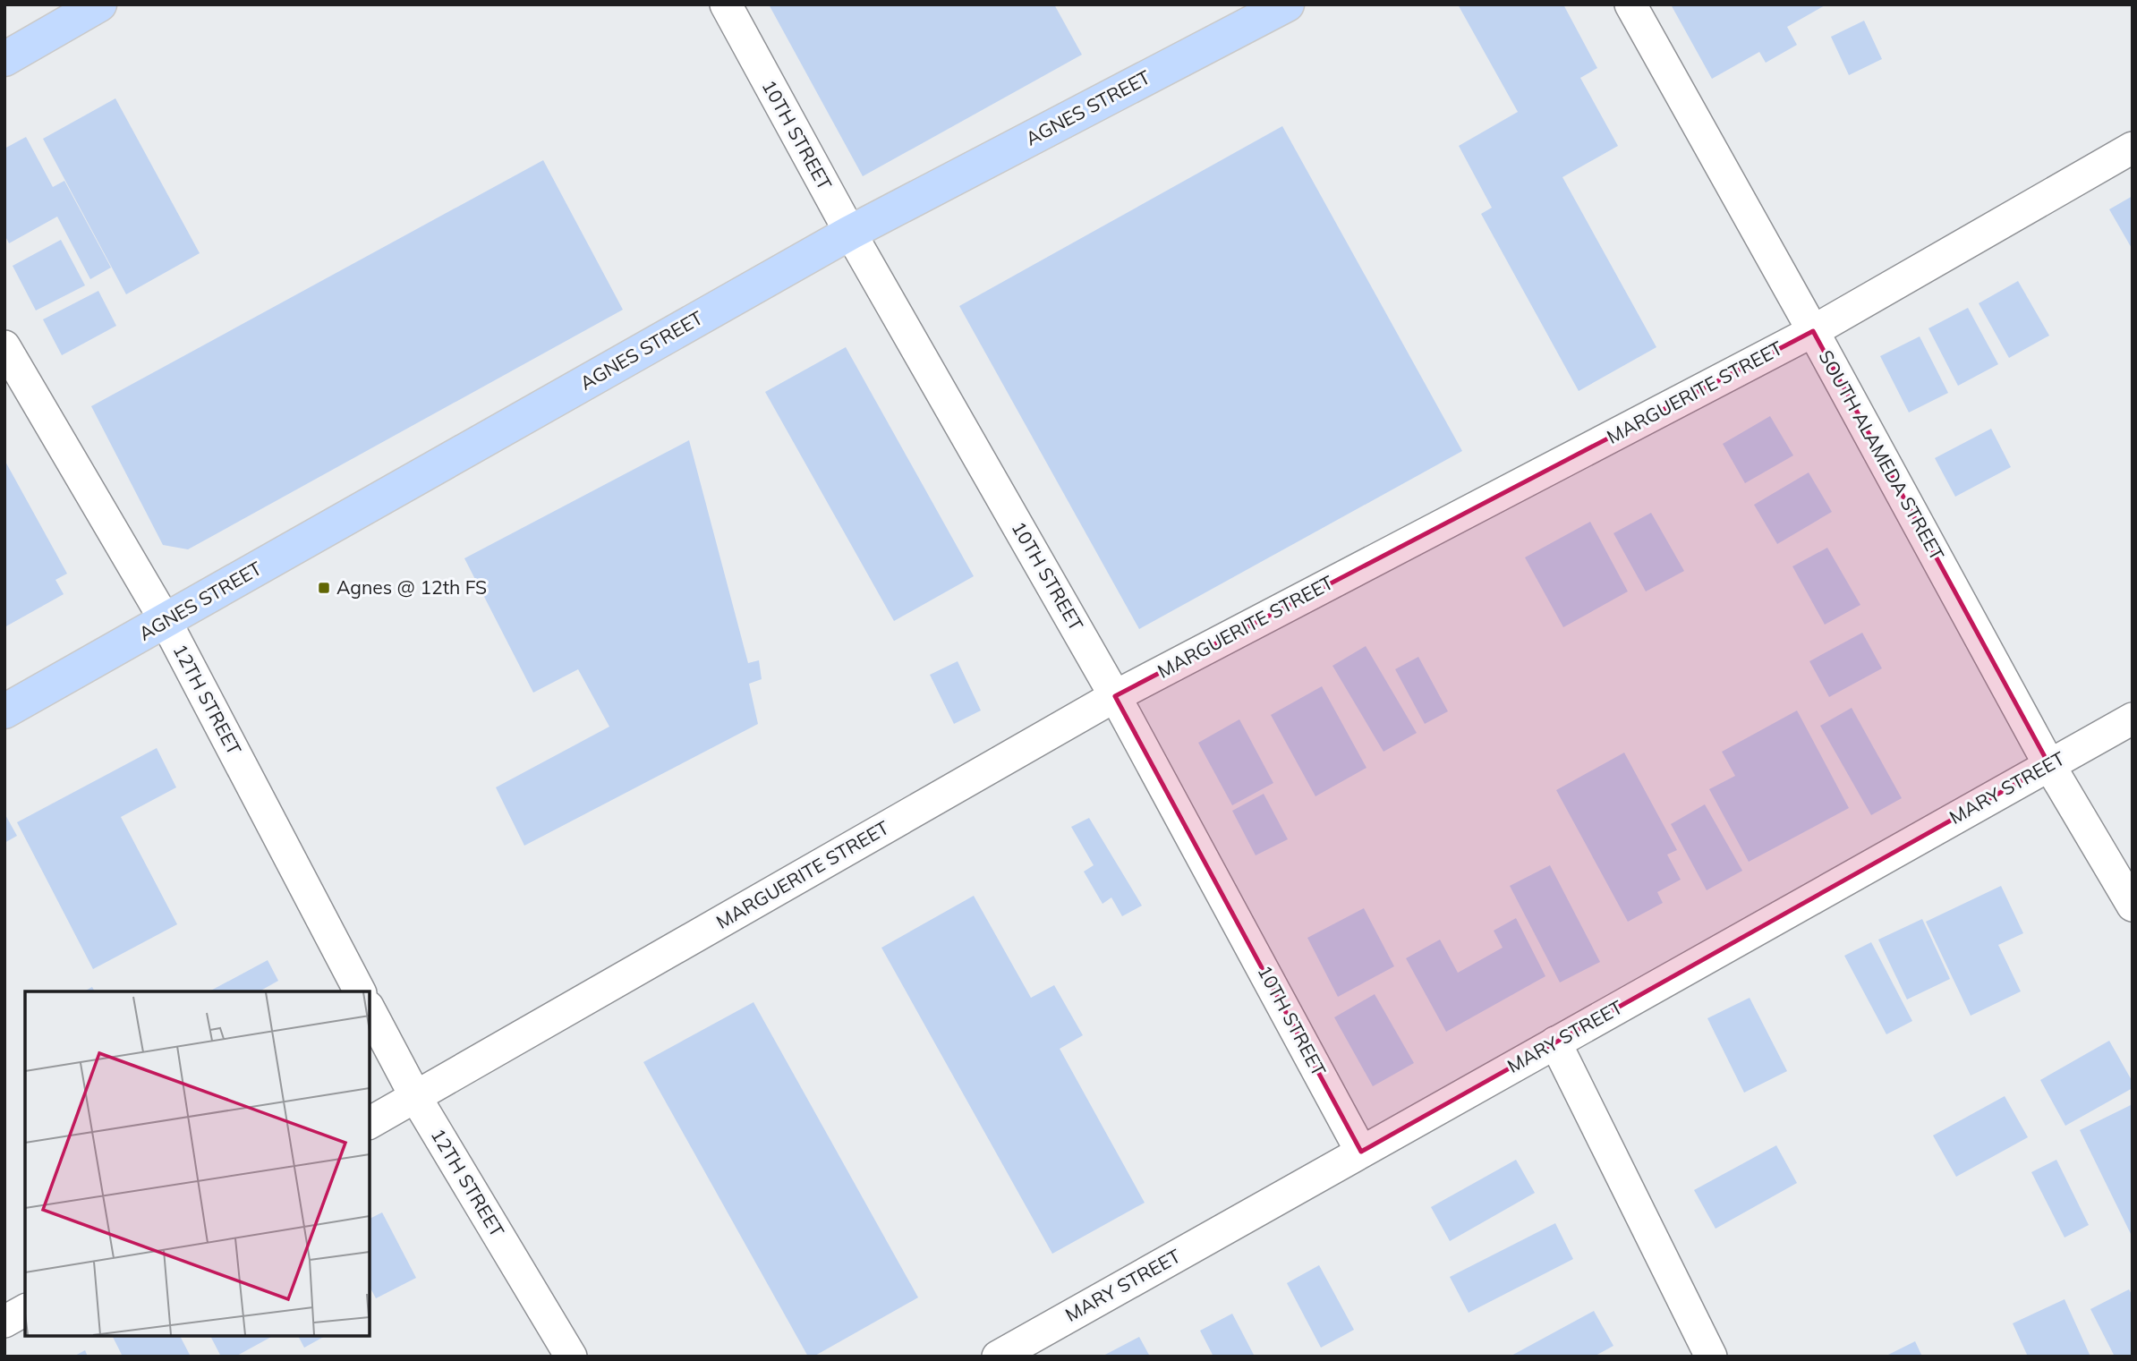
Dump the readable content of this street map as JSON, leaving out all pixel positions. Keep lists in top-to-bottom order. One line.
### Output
{"streets":{"main road":["AGNES STREET"],"street":["10TH STREET","MARGUERITE STREET","SOUTH ALAMEDA STREET","12TH STREET","MARY STREET"]},"crossings":[["AGNES STREET","10TH STREET"],["AGNES STREET","12TH STREET"],["10TH STREET","MARGUERITE STREET"],["10TH STREET","MARY STREET"],["MARGUERITE STREET","SOUTH ALAMEDA STREET"],["MARGUERITE STREET","12TH STREET"],["SOUTH ALAMEDA STREET","MARY STREET"]],"places":{"transit":["Agnes @ 12th FS"]}}
